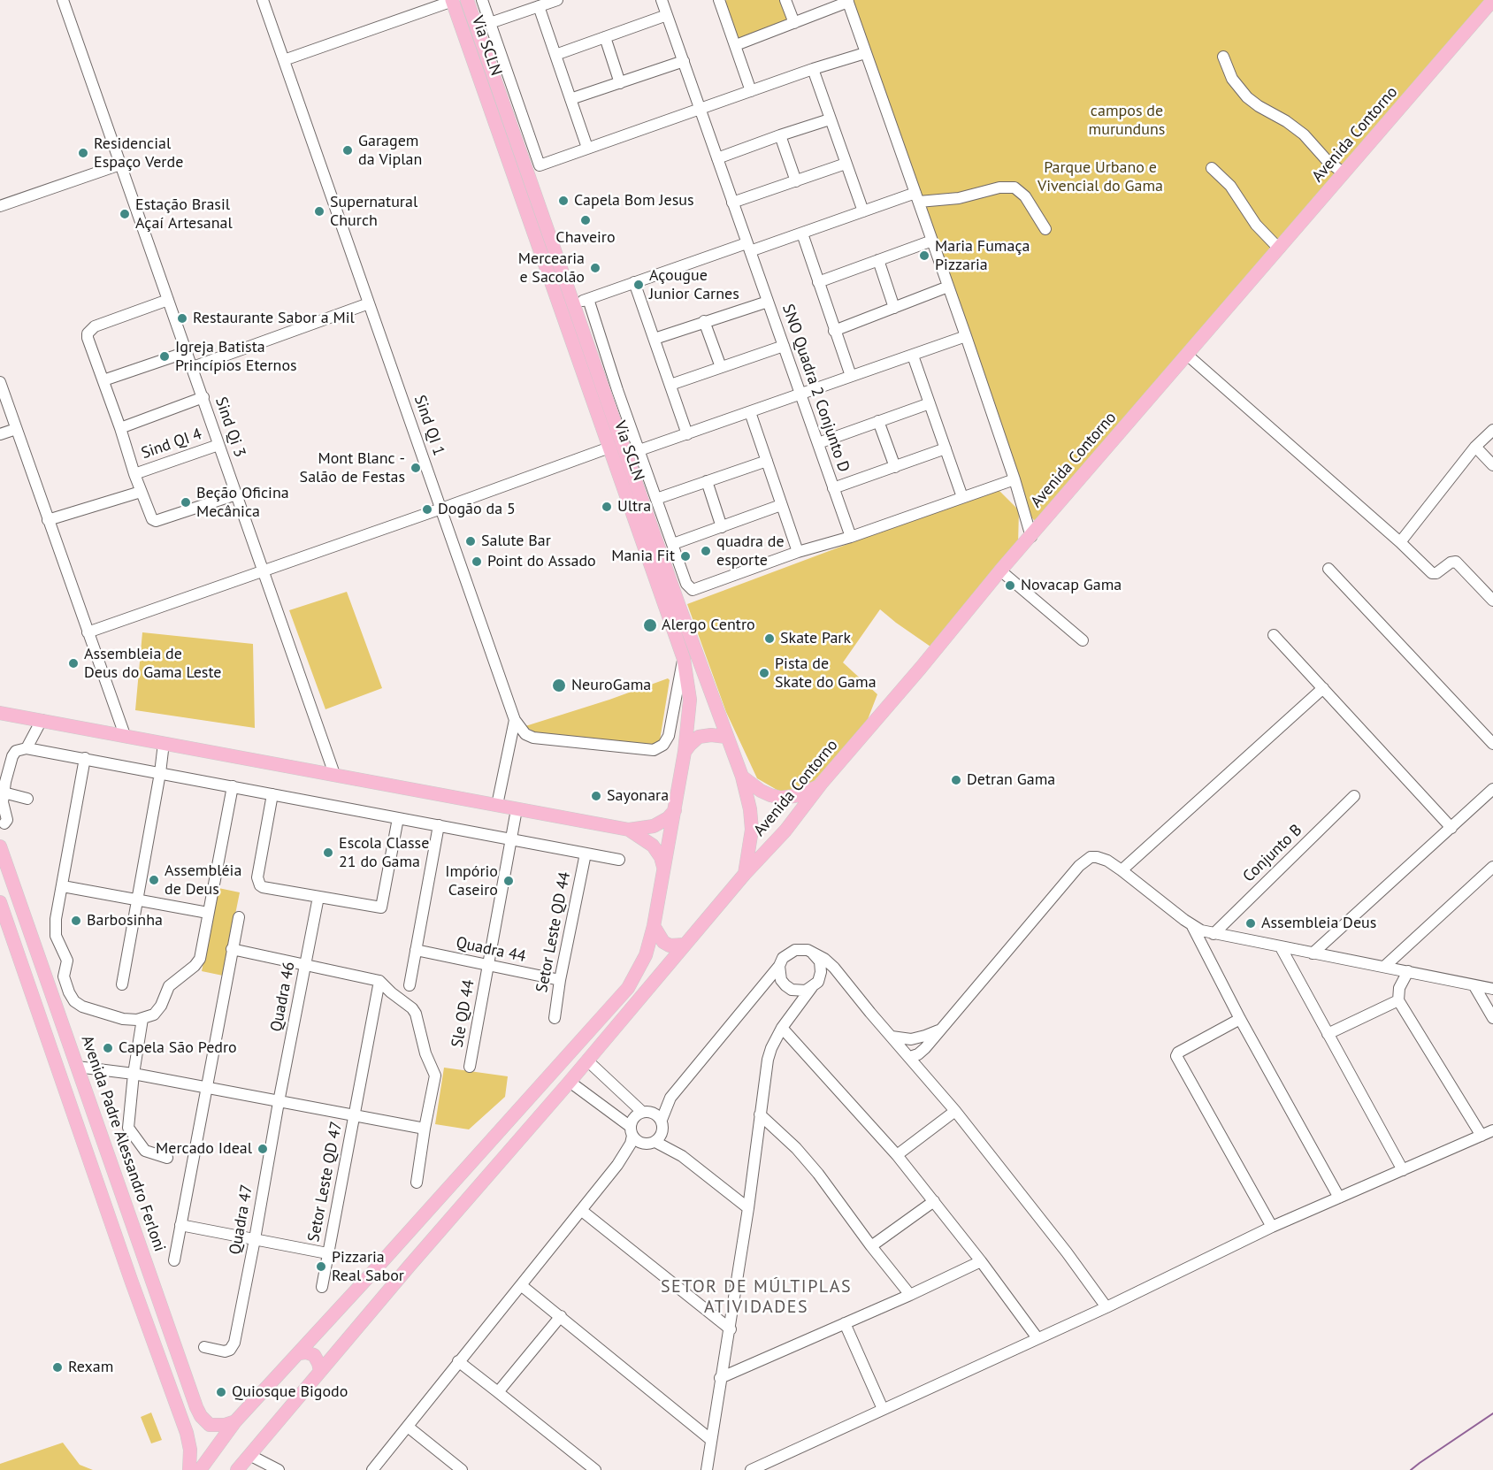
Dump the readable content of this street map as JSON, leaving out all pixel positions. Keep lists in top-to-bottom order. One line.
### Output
{"streets":{"main road":["Via SCLN","Avenida Contorno","Avenida Padre Alessandro Ferloni"],"street":["SNO Quadra 2 Conjunto D","Sind QI 1","Sind Qi 3","Sind QI 4","Conjunto B","Setor Leste QD 44","Quadra 44","Quadra 46","Sle QD 44","Setor Leste QD 47","Quadra 47"]},"crossings":[["Via SCLN","Avenida Contorno"],["Via SCLN","Avenida Padre Alessandro Ferloni"],["Sind Qi 3","Sind QI 4"],["Setor Leste QD 44","Quadra 44"],["Quadra 44","Sle QD 44"],["Quadra 46","Quadra 47"],["Setor Leste QD 47","Quadra 47"]],"districts":["SETOR DE MÚLTIPLAS ATIVIDADES"],"parks":["campos de murunduns","Parque Urbano e Vivencial do Gama"],"places":["Garagem da Viplan","Residencial Espaço Verde","Capela Bom Jesus","Supernatural Church","Estação Brasil Açaí Artesanal","Chaveiro","Maria Fumaça Pizzaria","Mercearia e Sacolão","Açougue Junior Carnes","Restaurante Sabor a Mil","Igreja Batista Princípios Eternos","Mont Blanc - Salão de Festas","Beção Oficina Mecânica","Ultra","Dogão da 5","Salute Bar","quadra de esporte","Mania Fit","Point do Assado","Novacap Gama","Alergo Centro","Skate Park","Assembleia de Deus do Gama Leste","Pista de Skate do Gama","NeuroGama","Detran Gama","Sayonara","Escola Classe 21 do Gama","Assembléia de Deus","Impório Caseiro","Barbosinha","Assembleia Deus","Capela São Pedro","Mercado Ideal","Pizzaria Real Sabor","Rexam","Quiosque Bigodo"]}
